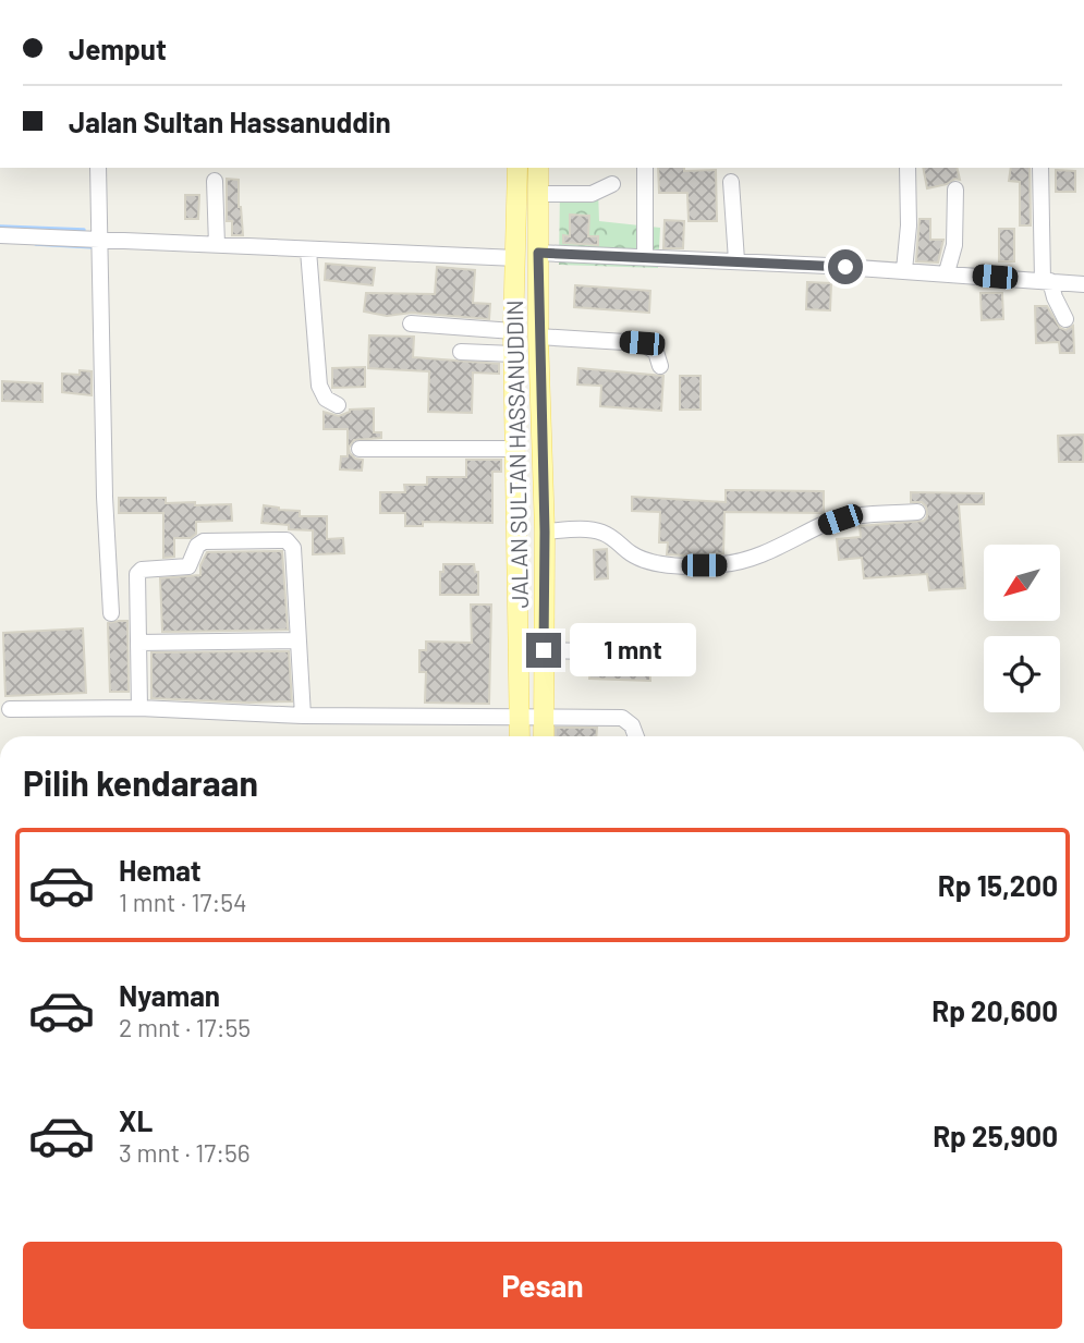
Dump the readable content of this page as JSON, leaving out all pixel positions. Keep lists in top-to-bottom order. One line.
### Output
{"streets":{"main road":["JALAN SULTAN HASSANUDDIN"]},"north":"bottom left","page":{"banner":["Jemput","Jalan Sultan Hassanuddin"],"bubble":"1 mnt","heading":"Pilih kendaraan","list":[{"name":"Hemat","note":"1 mnt · 17:54","value":"Rp 15,200"},{"name":"Nyaman","note":"2 mnt · 17:55","value":"Rp 20,600"},{"name":"XL","note":"3 mnt · 17:56","value":"Rp 25,900"}],"buttons":"Pesan"}}
